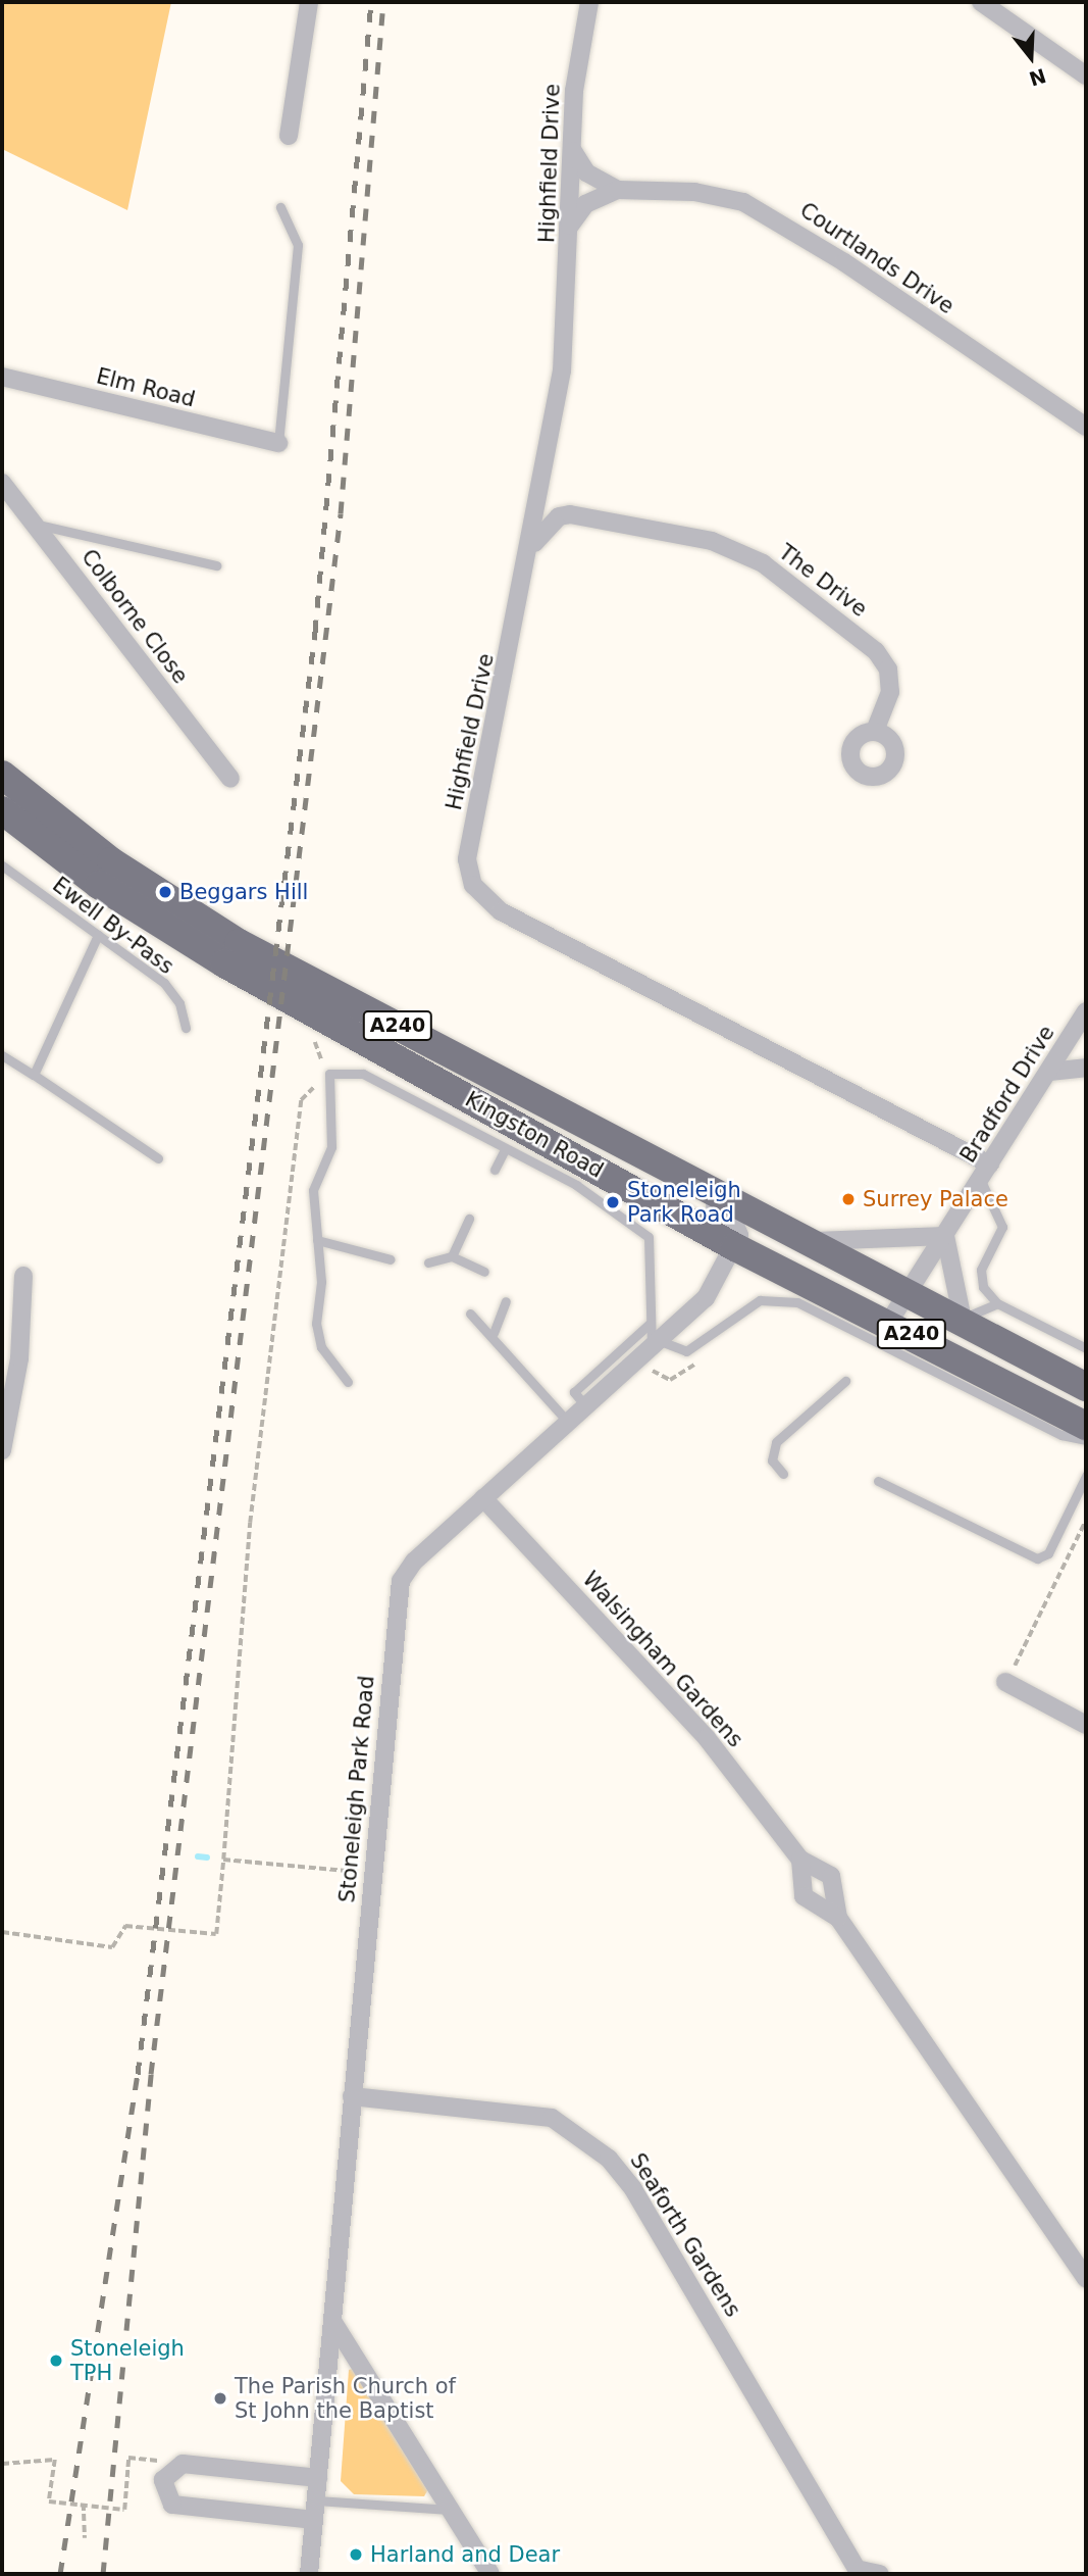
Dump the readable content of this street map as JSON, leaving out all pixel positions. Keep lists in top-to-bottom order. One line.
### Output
{"streets":{"highway":["A240","Kingston Road"],"street":["Highfield Drive","Courtlands Drive","Elm Road","The Drive","Colborne Close","Bradford Drive","Walsingham Gardens","Stoneleigh Park Road","Seaforth Gardens"],"lane":["Ewell By-Pass"]},"crossings":[["Highfield Drive","Courtlands Drive"],["Highfield Drive","Bradford Drive"],["Bradford Drive","Kingston Road"],["Kingston Road","Stoneleigh Park Road"],["Walsingham Gardens","Stoneleigh Park Road"],["Stoneleigh Park Road","Seaforth Gardens"]],"places":["Beggars Hill","Surrey Palace","Stoneleigh Park Road","Stoneleigh TPH","The Parish Church of St John the Baptist","Harland and Dear"],"north":"bottom"}
